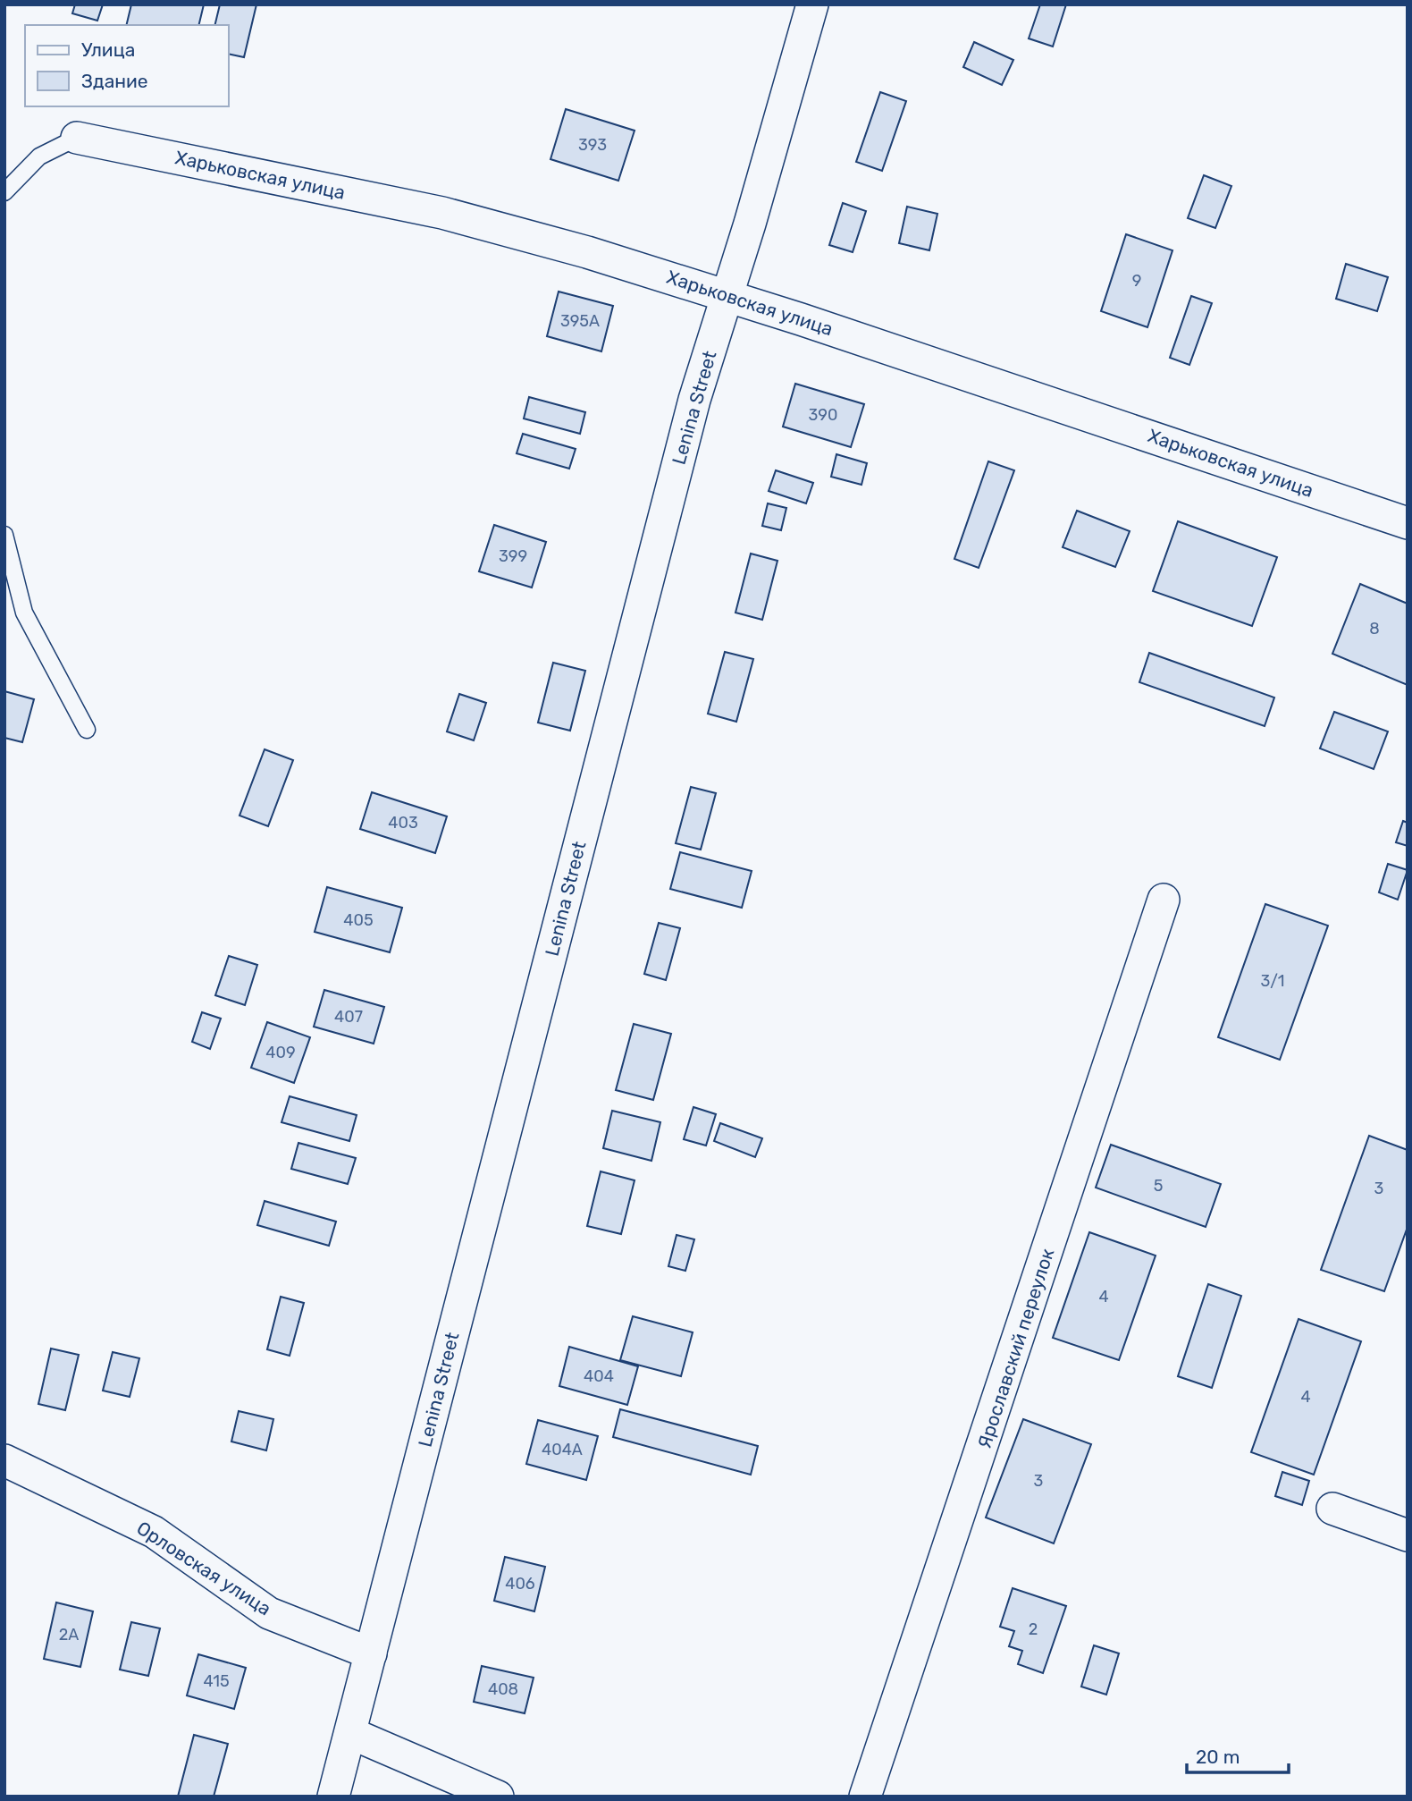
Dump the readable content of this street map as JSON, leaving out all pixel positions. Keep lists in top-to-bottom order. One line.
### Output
{"streets":{"street":["Харьковская улица","Lenina Street","Ярославский переулок","Орловская улица"]},"crossings":[["Харьковская улица","Lenina Street"],["Lenina Street","Орловская улица"]],"house_numbers":["393","9","395А","390","399","8","403","405","3/1","407","409","5","3","4","404","4","404А","3","406","2","2А","415","408"],"legend":["Улица","Здание"],"scale_bar":"20 m"}
